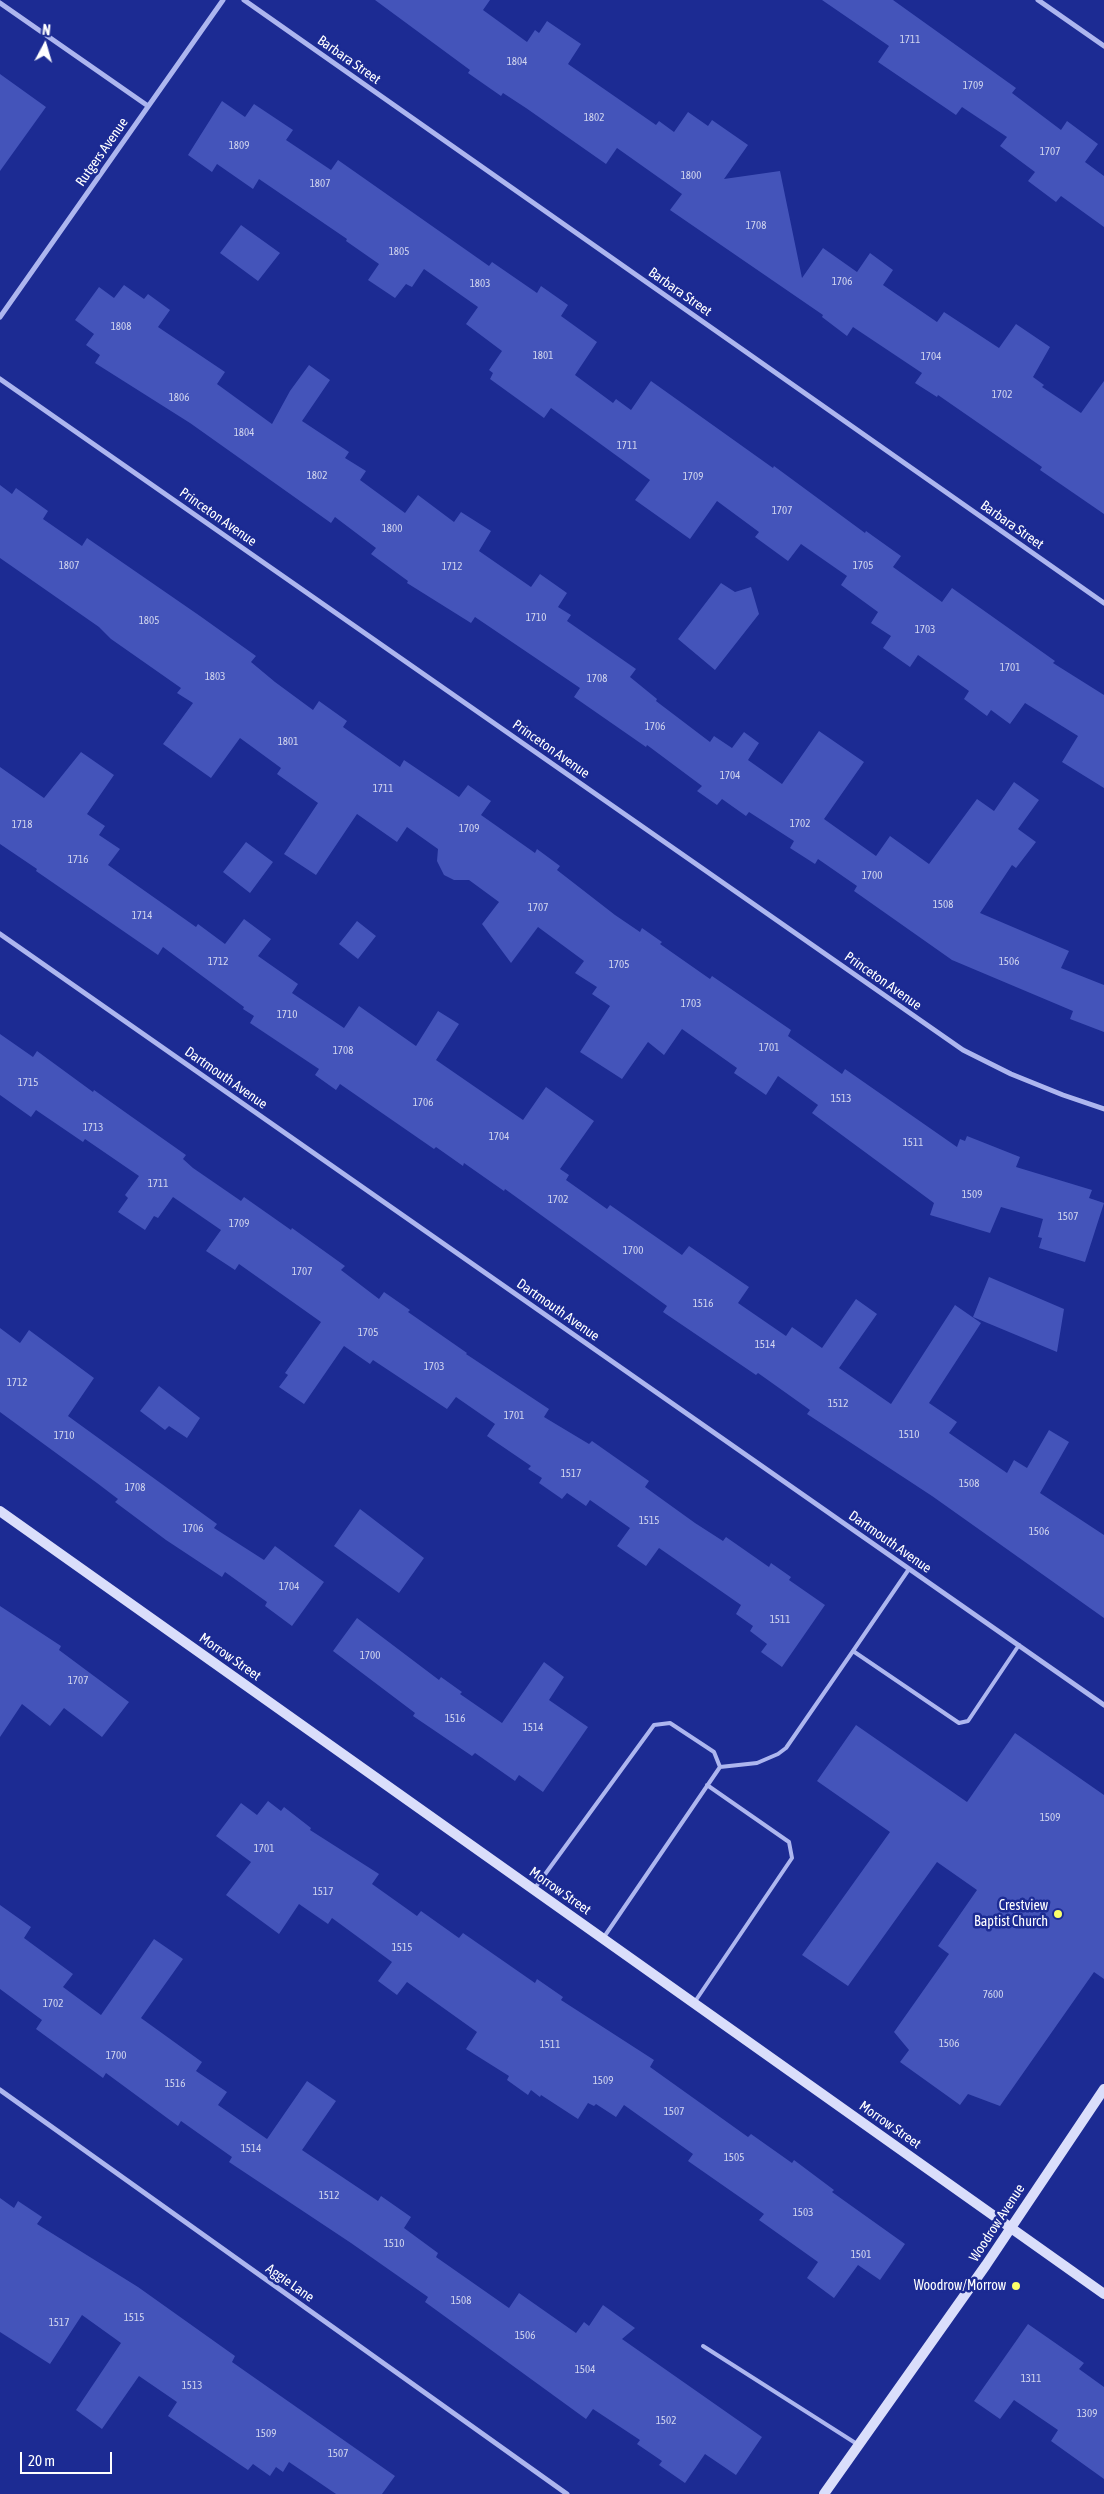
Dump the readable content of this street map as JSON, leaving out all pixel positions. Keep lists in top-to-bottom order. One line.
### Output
{"streets":{"street":["Barbara Street","Rutgers Avenue","Princeton Avenue","Dartmouth Avenue","Morrow Street","Woodrow Avenue","Aggie Lane"]},"crossings":[["Morrow Street","Woodrow Avenue"]],"places":["Crestview Baptist Church","Woodrow/Morrow"],"house_numbers":["1711","1804","1709","1802","1809","1707","1800","1807","1708","1805","1706","1803","1808","1801","1704","1702","1806","1804","1711","1802","1709","1707","1800","1807","1705","1712","1710","1805","1703","1701","1803","1708","1706","1801","1704","1711","1702","1718","1709","1716","1700","1508","1707","1714","1712","1506","1705","1703","1710","1701","1708","1715","1513","1706","1713","1704","1511","1711","1509","1702","1507","1709","1700","1707","1516","1705","1514","1703","1712","1512","1701","1510","1710","1517","1508","1708","1515","1706","1506","1704","1511","1700","1707","1516","1514","1509","1701","1517","1515","7600","1702","1506","1511","1700","1509","1516","1507","1514","1505","1512","1503","1510","1501","1508","1515","1517","1506","1504","1311","1513","1309","1502","1509","1507"],"scale_bar":"20 m","north":"top"}
